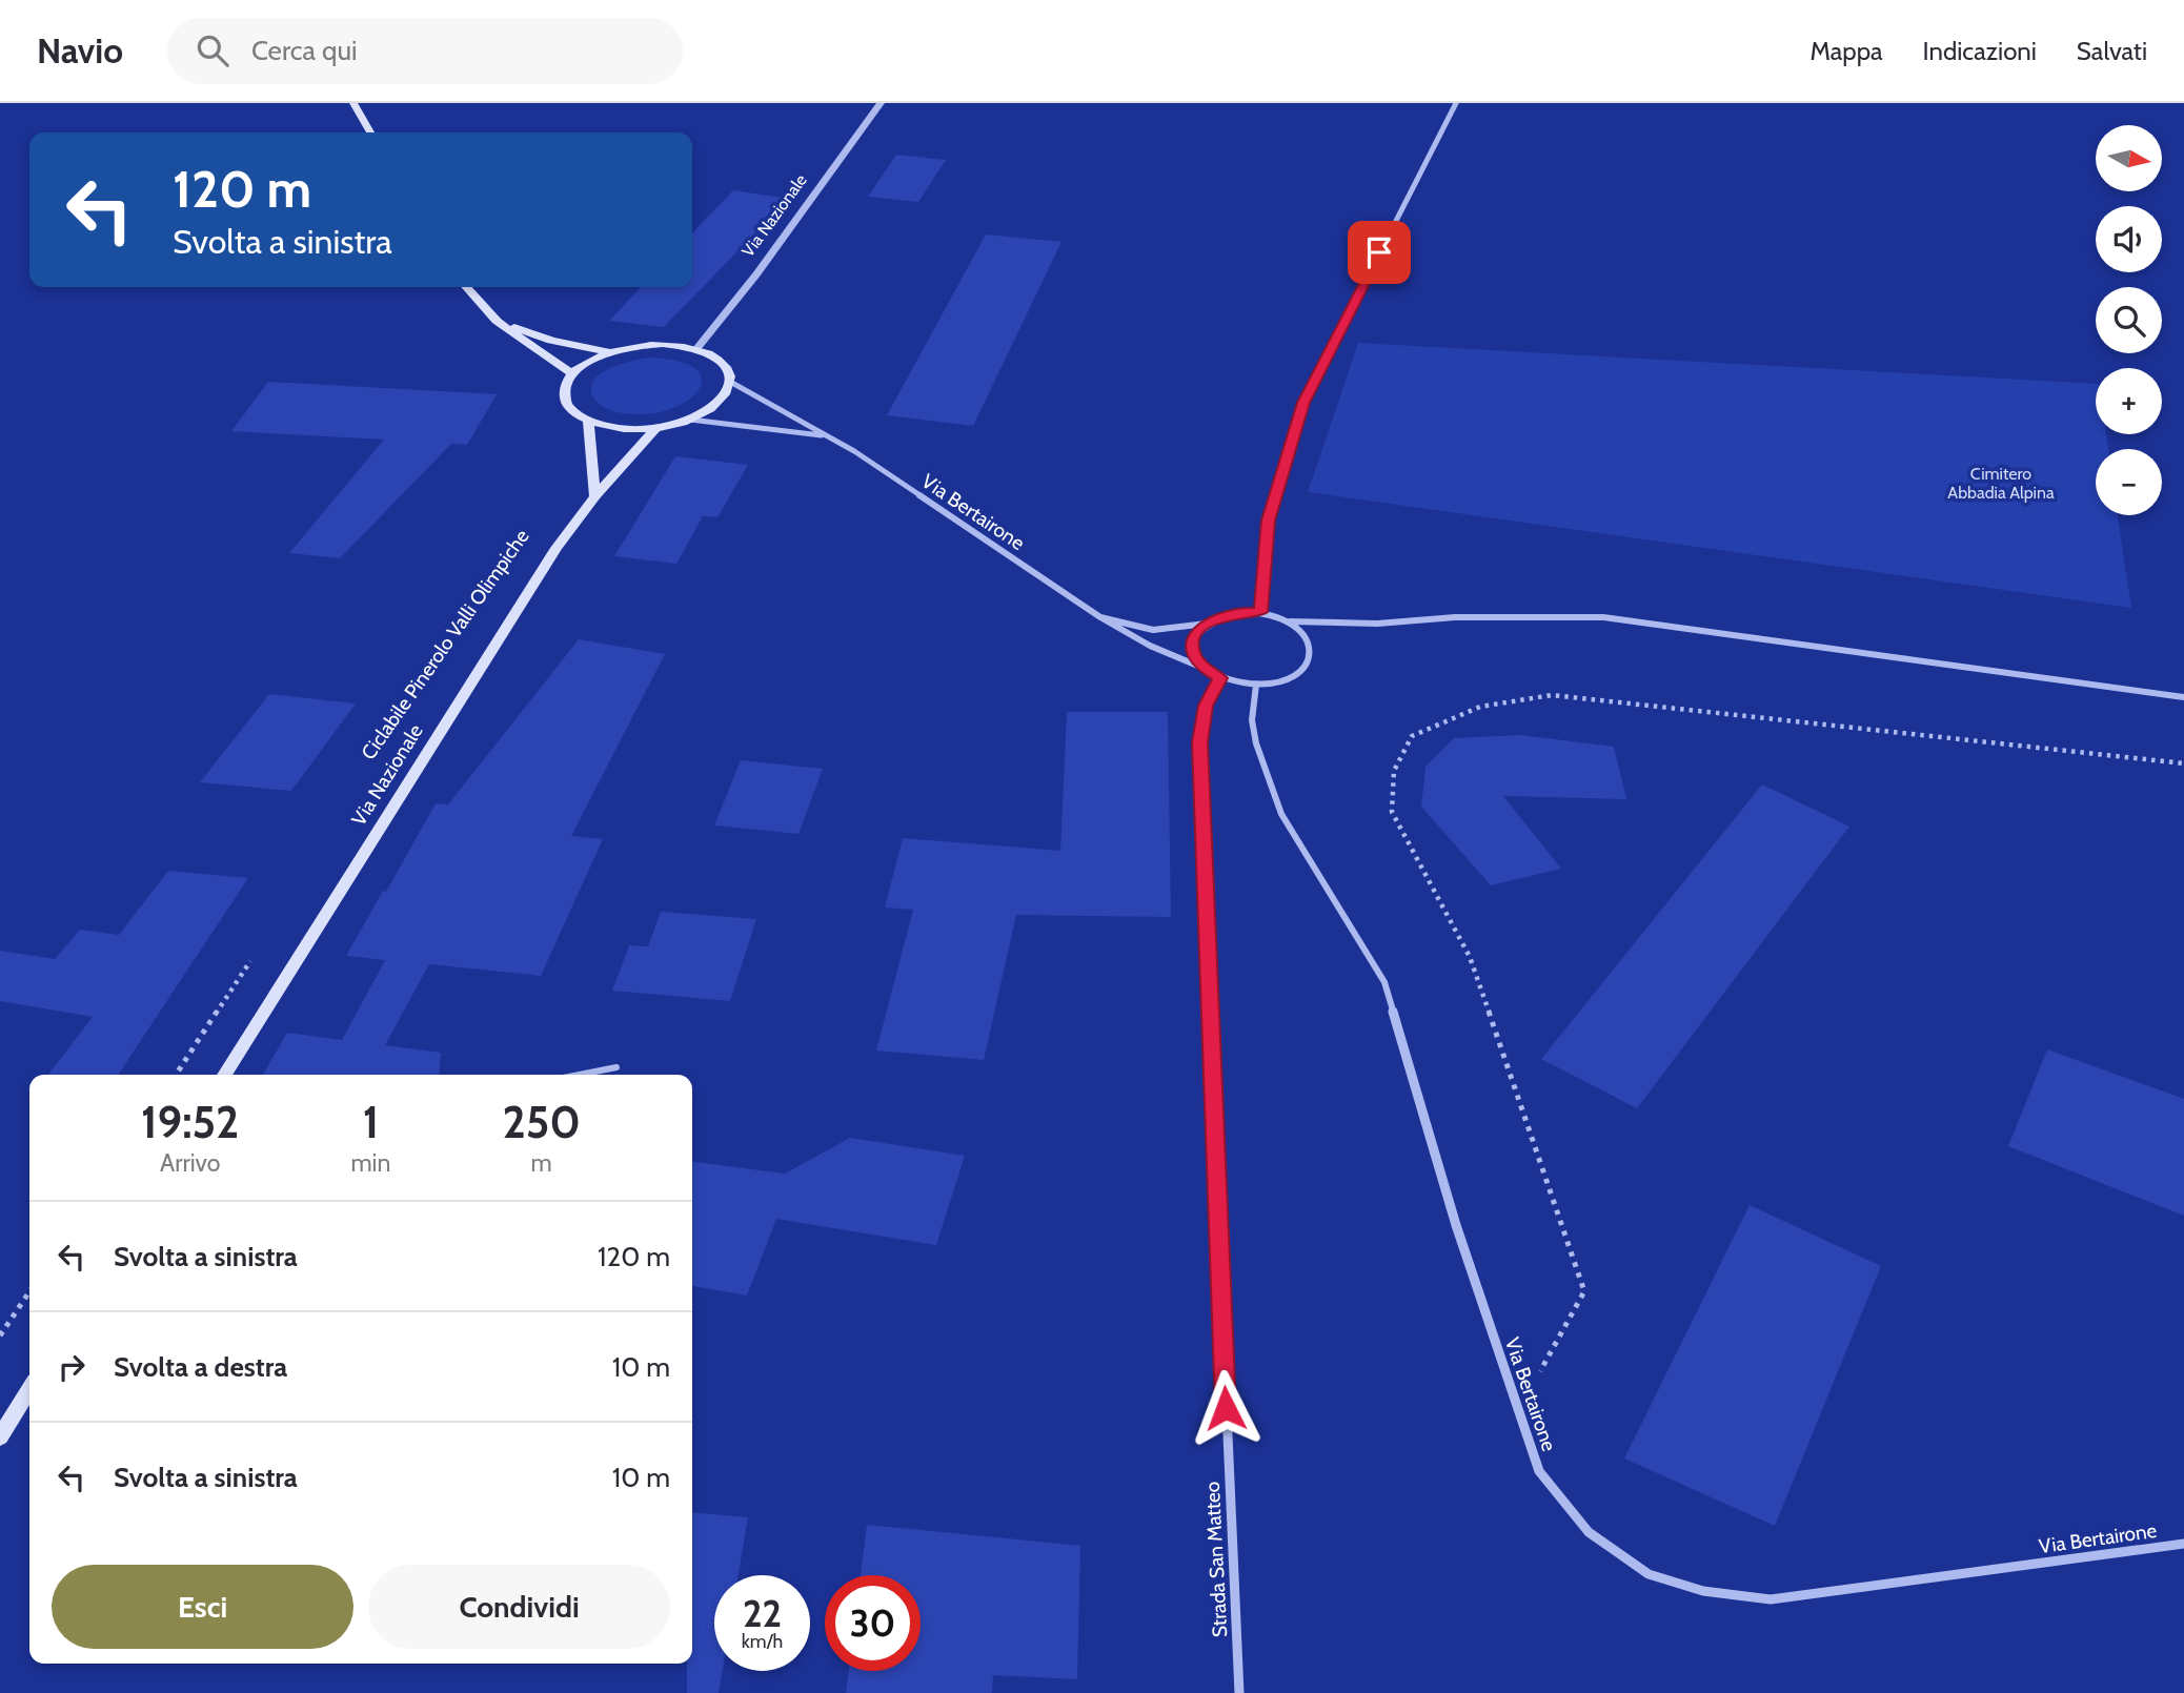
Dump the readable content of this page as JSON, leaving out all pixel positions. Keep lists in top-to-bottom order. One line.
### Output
{"streets":{"main road":["Via Nazionale"],"street":["Via Bertairone","Strada San Matteo"]},"crossings":[["Via Bertairone","Strada San Matteo"]],"parks":["Cimitero Abbadia Alpina"],"north":"right","page":{"header":"Navio","search":"Cerca qui","nav":["Mappa","Indicazioni","Salvati"],"map_buttons":["+","−"],"turn":["120 m","Svolta a sinistra"],"eta":["19:52","Arrivo","1","min","250","m"],"list":[{"name":"Svolta a sinistra","value":"120 m"},{"name":"Svolta a destra","value":"10 m"},{"name":"Svolta a sinistra","value":"10 m"}],"buttons":["Esci","Condividi"],"speed":"22 km/h","limit":"30"}}
